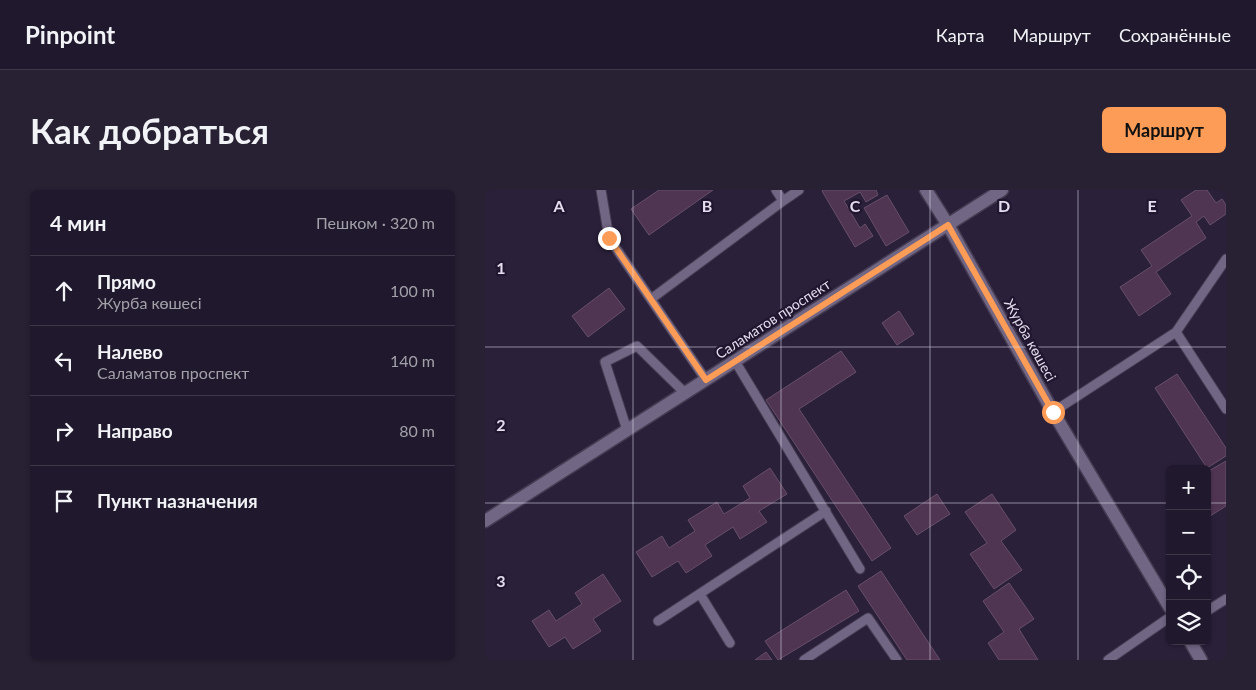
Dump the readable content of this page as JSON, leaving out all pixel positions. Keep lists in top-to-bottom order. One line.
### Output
{"streets":{"street":["Саламатов проспект","Журба көшесі"]},"crossings":[["Саламатов проспект","Журба көшесі"]],"page":{"header":"Pinpoint","nav":["Карта","Маршрут","Сохранённые"],"buttons":"Маршрут","title":"Как добраться","heading":["4 мин","Пешком · 320 m"],"list":[["Прямо","Журба көшесі","100 m"],["Налево","Саламатов проспект","140 m"],["Направо","80 m"],"Пункт назначения"],"map_buttons":["+","−"]},"grid":{"columns":["A","B","C","D","E"],"rows":["1","2","3"]}}
